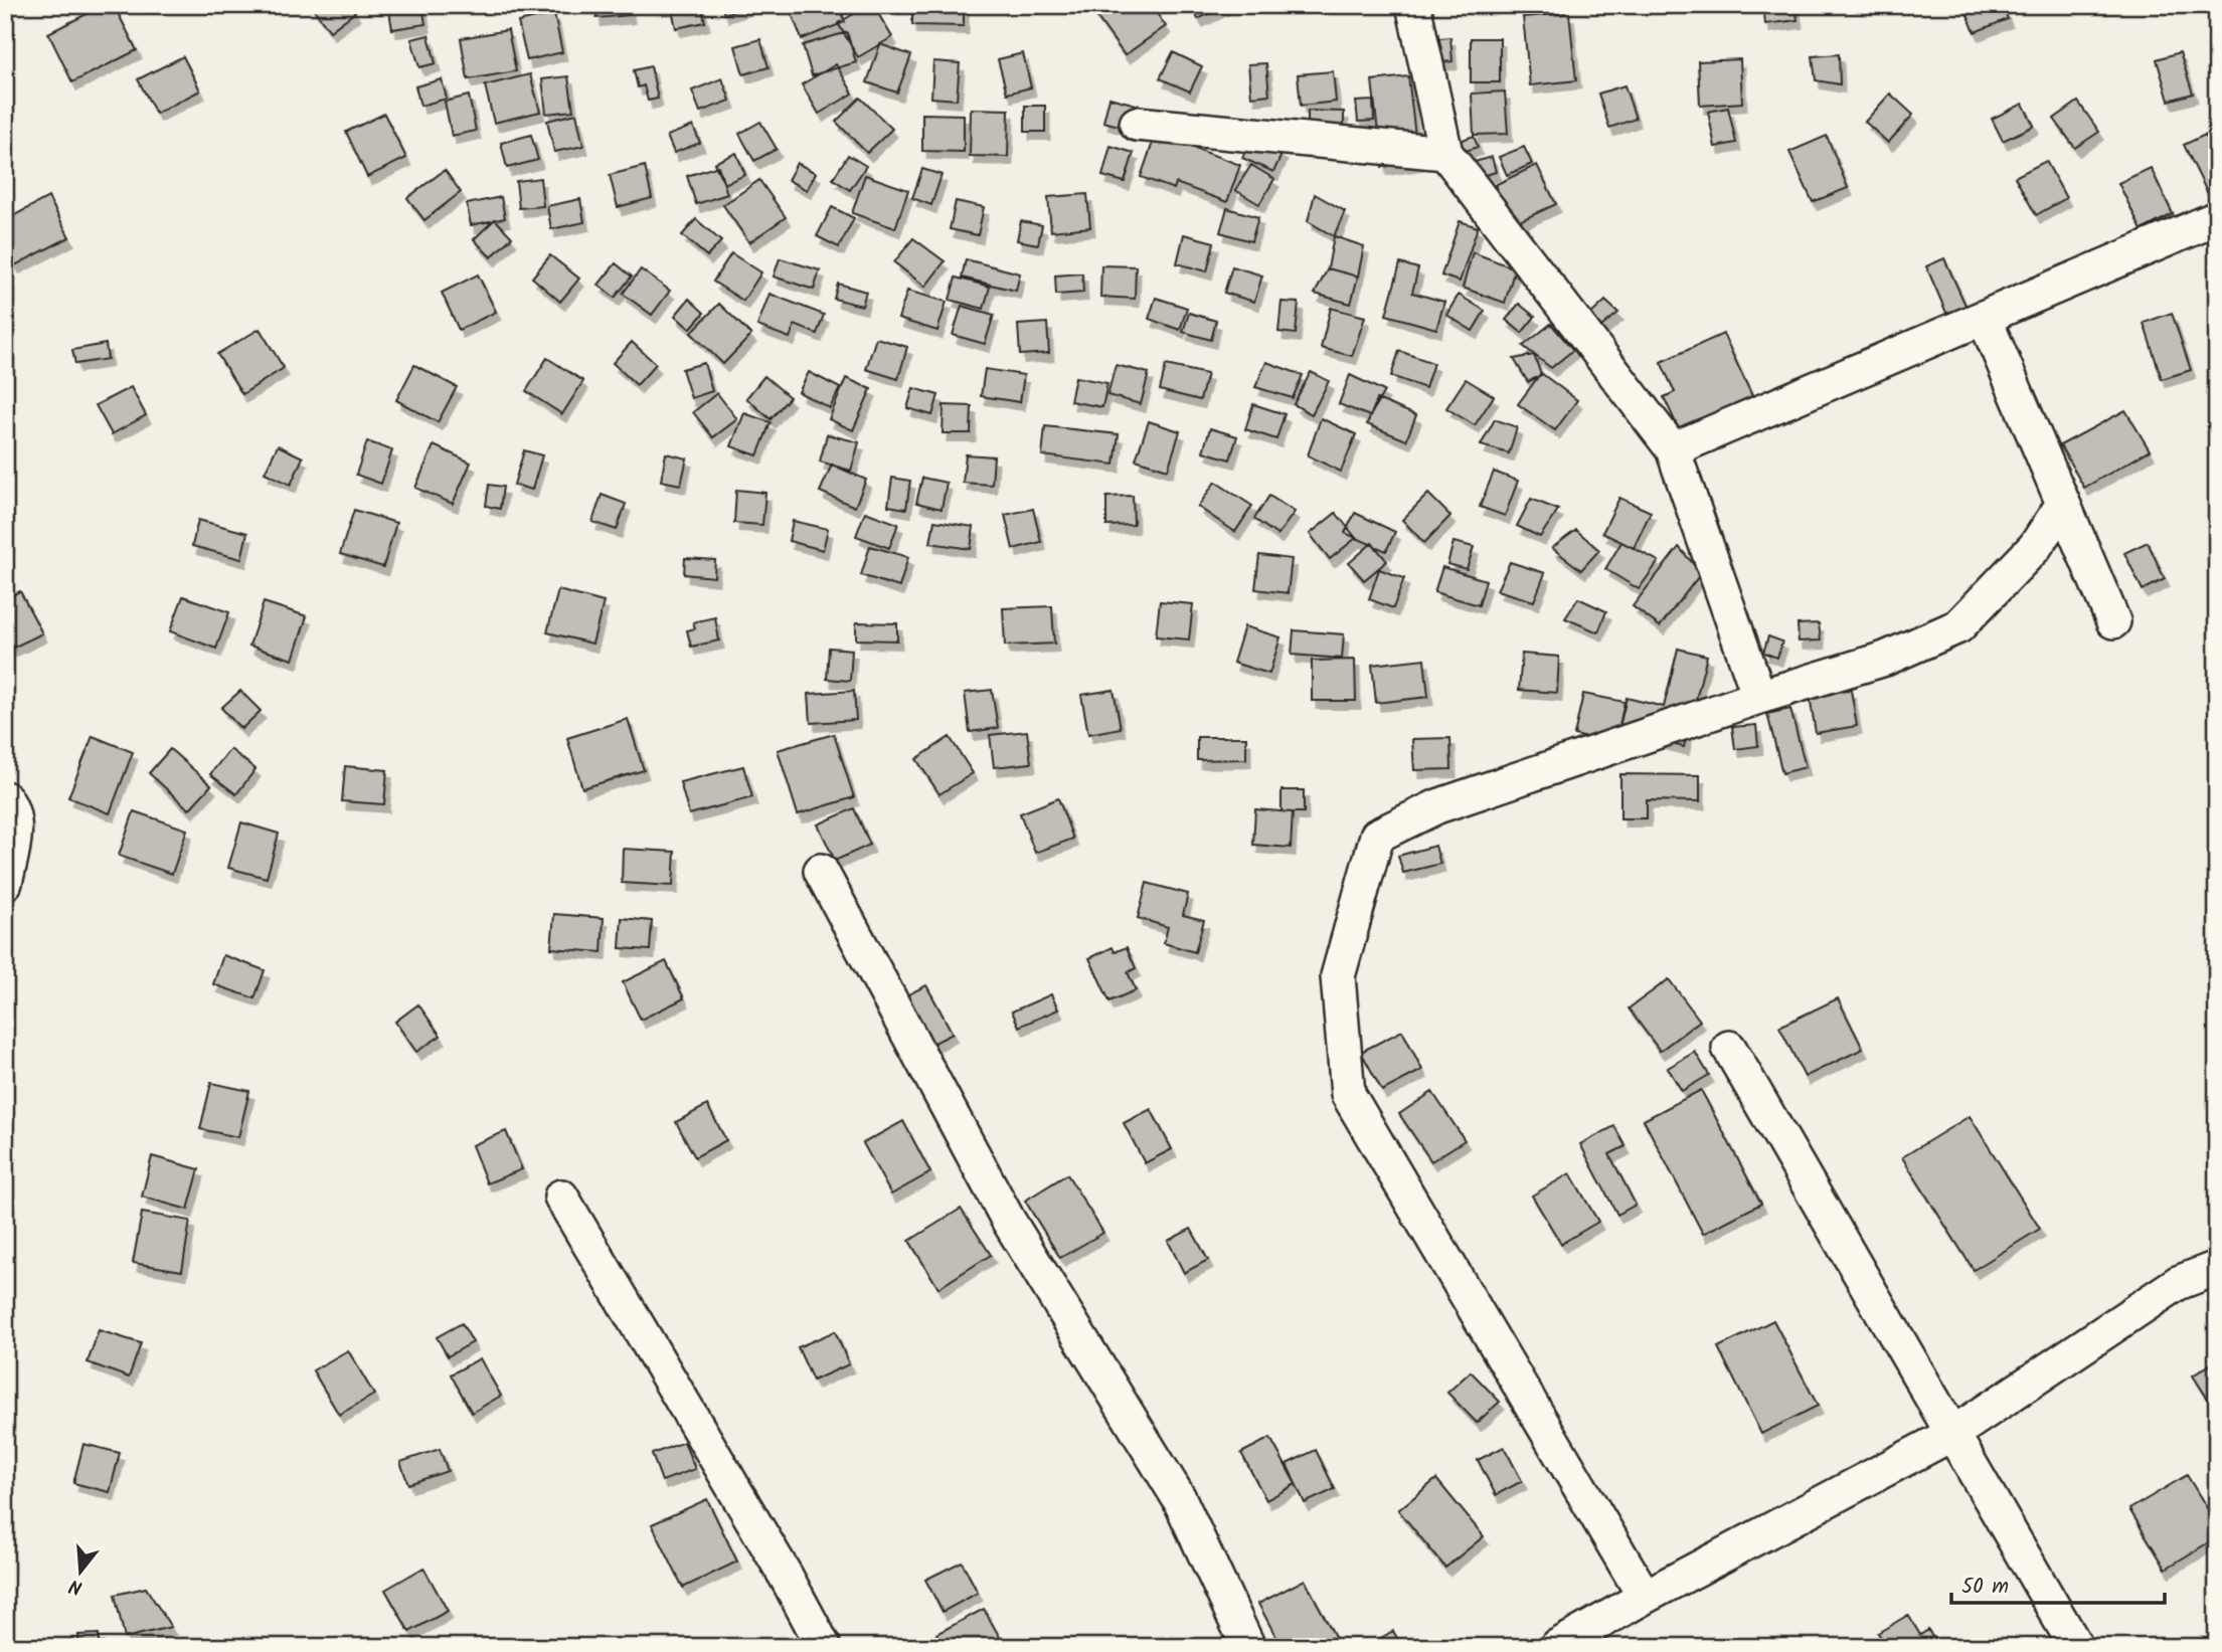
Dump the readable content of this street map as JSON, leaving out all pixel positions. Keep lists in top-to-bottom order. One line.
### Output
{"scale_bar":"50 m","north":"bottom"}
